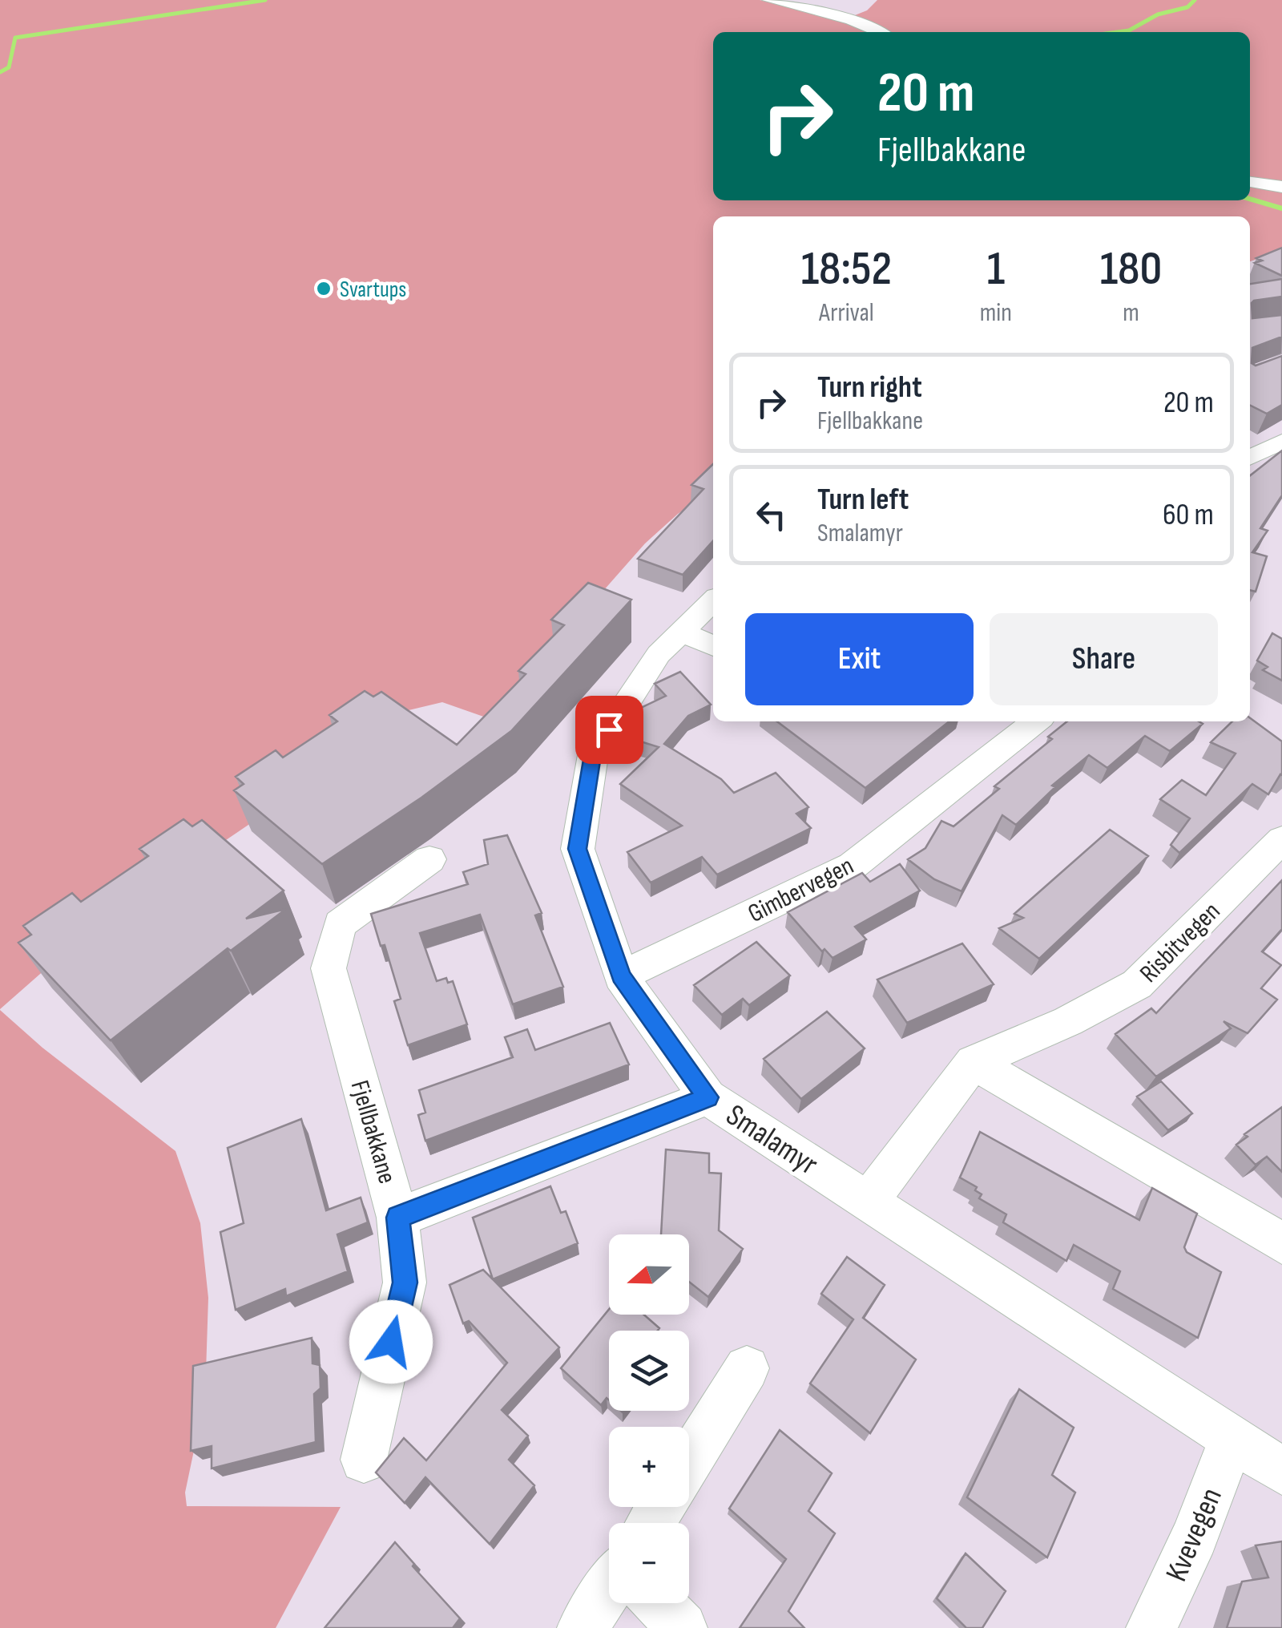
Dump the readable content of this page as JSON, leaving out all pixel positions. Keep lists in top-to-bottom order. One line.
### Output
{"streets":{"street":["Gimbervegen","Risbitvegen","Fjellbakkane","Smalamyr","Kvevegen"]},"crossings":[["Gimbervegen","Smalamyr"],["Risbitvegen","Smalamyr"],["Fjellbakkane","Smalamyr"],["Smalamyr","Kvevegen"]],"places":["Svartups"],"north":"left","page":{"turn":["20 m","Fjellbakkane"],"eta":["18:52","Arrival","1","min","180","m"],"list":[{"name":"Turn right","note":"Fjellbakkane","value":"20 m"},{"name":"Turn left","note":"Smalamyr","value":"60 m"}],"buttons":["Exit","Share"],"map_buttons":["+","−"]}}
